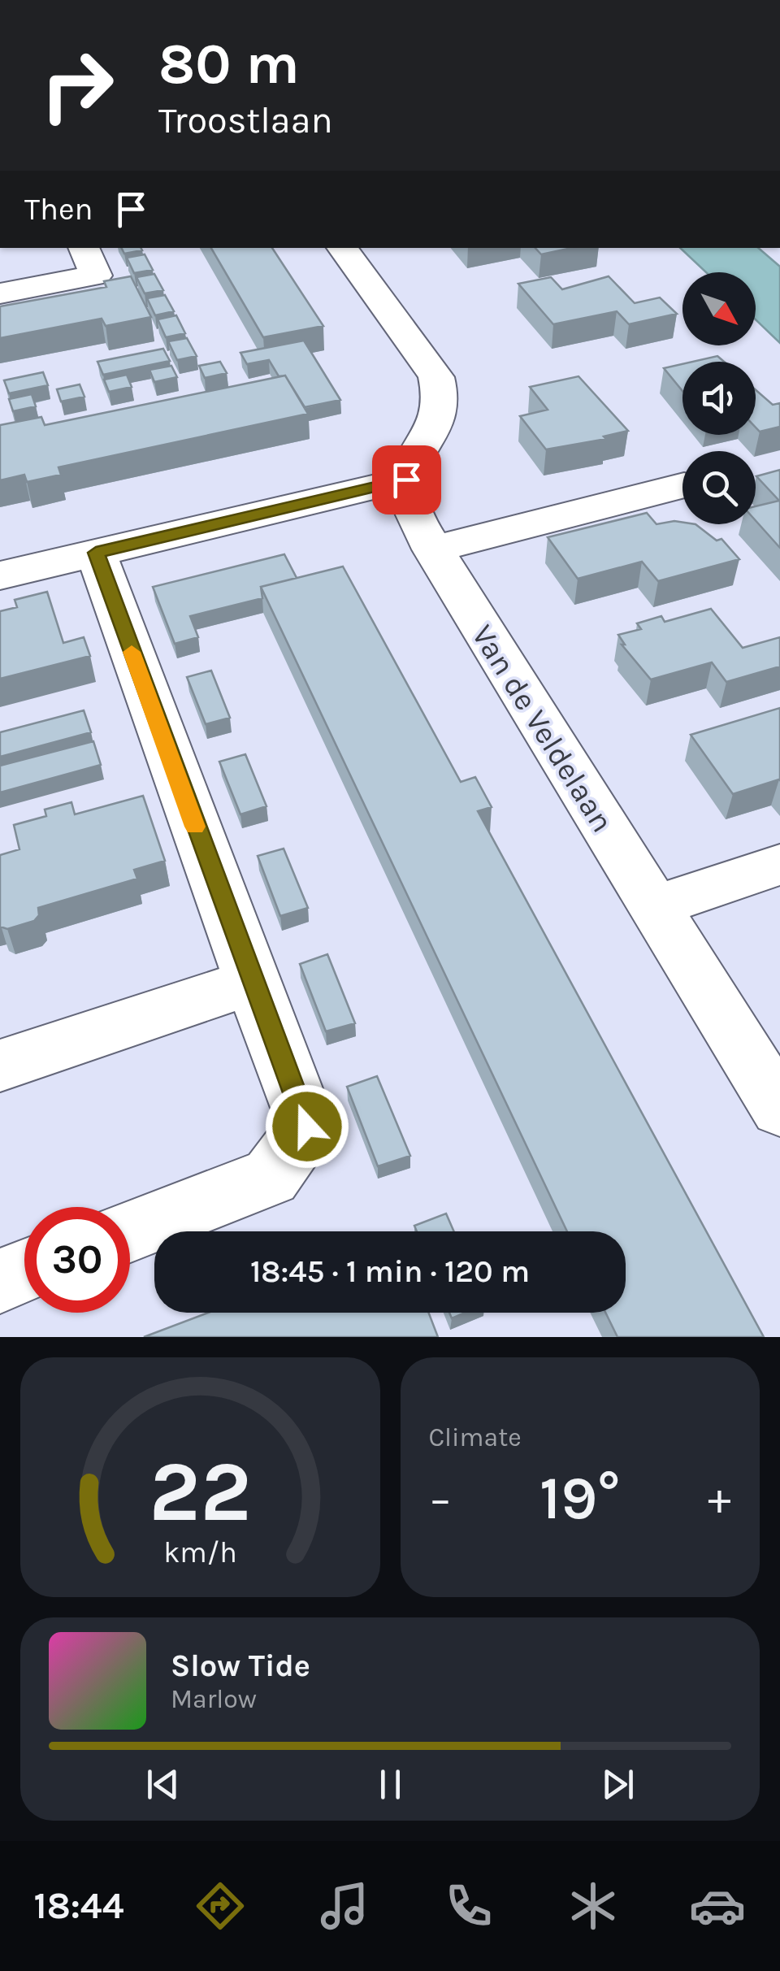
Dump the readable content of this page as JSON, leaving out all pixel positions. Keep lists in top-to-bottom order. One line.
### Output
{"streets":{"street":["Van de Veldelaan"]},"north":"bottom right","page":{"turn":["80 m","Troostlaan"],"then":"Then","limit":"30","trip":"18:45 · 1 min · 120 m","tile":"Climate","heat":["−","19°","+"],"song":["Slow Tide","Marlow"],"tabs":"18:44","gauge":["22","km/h"]}}
